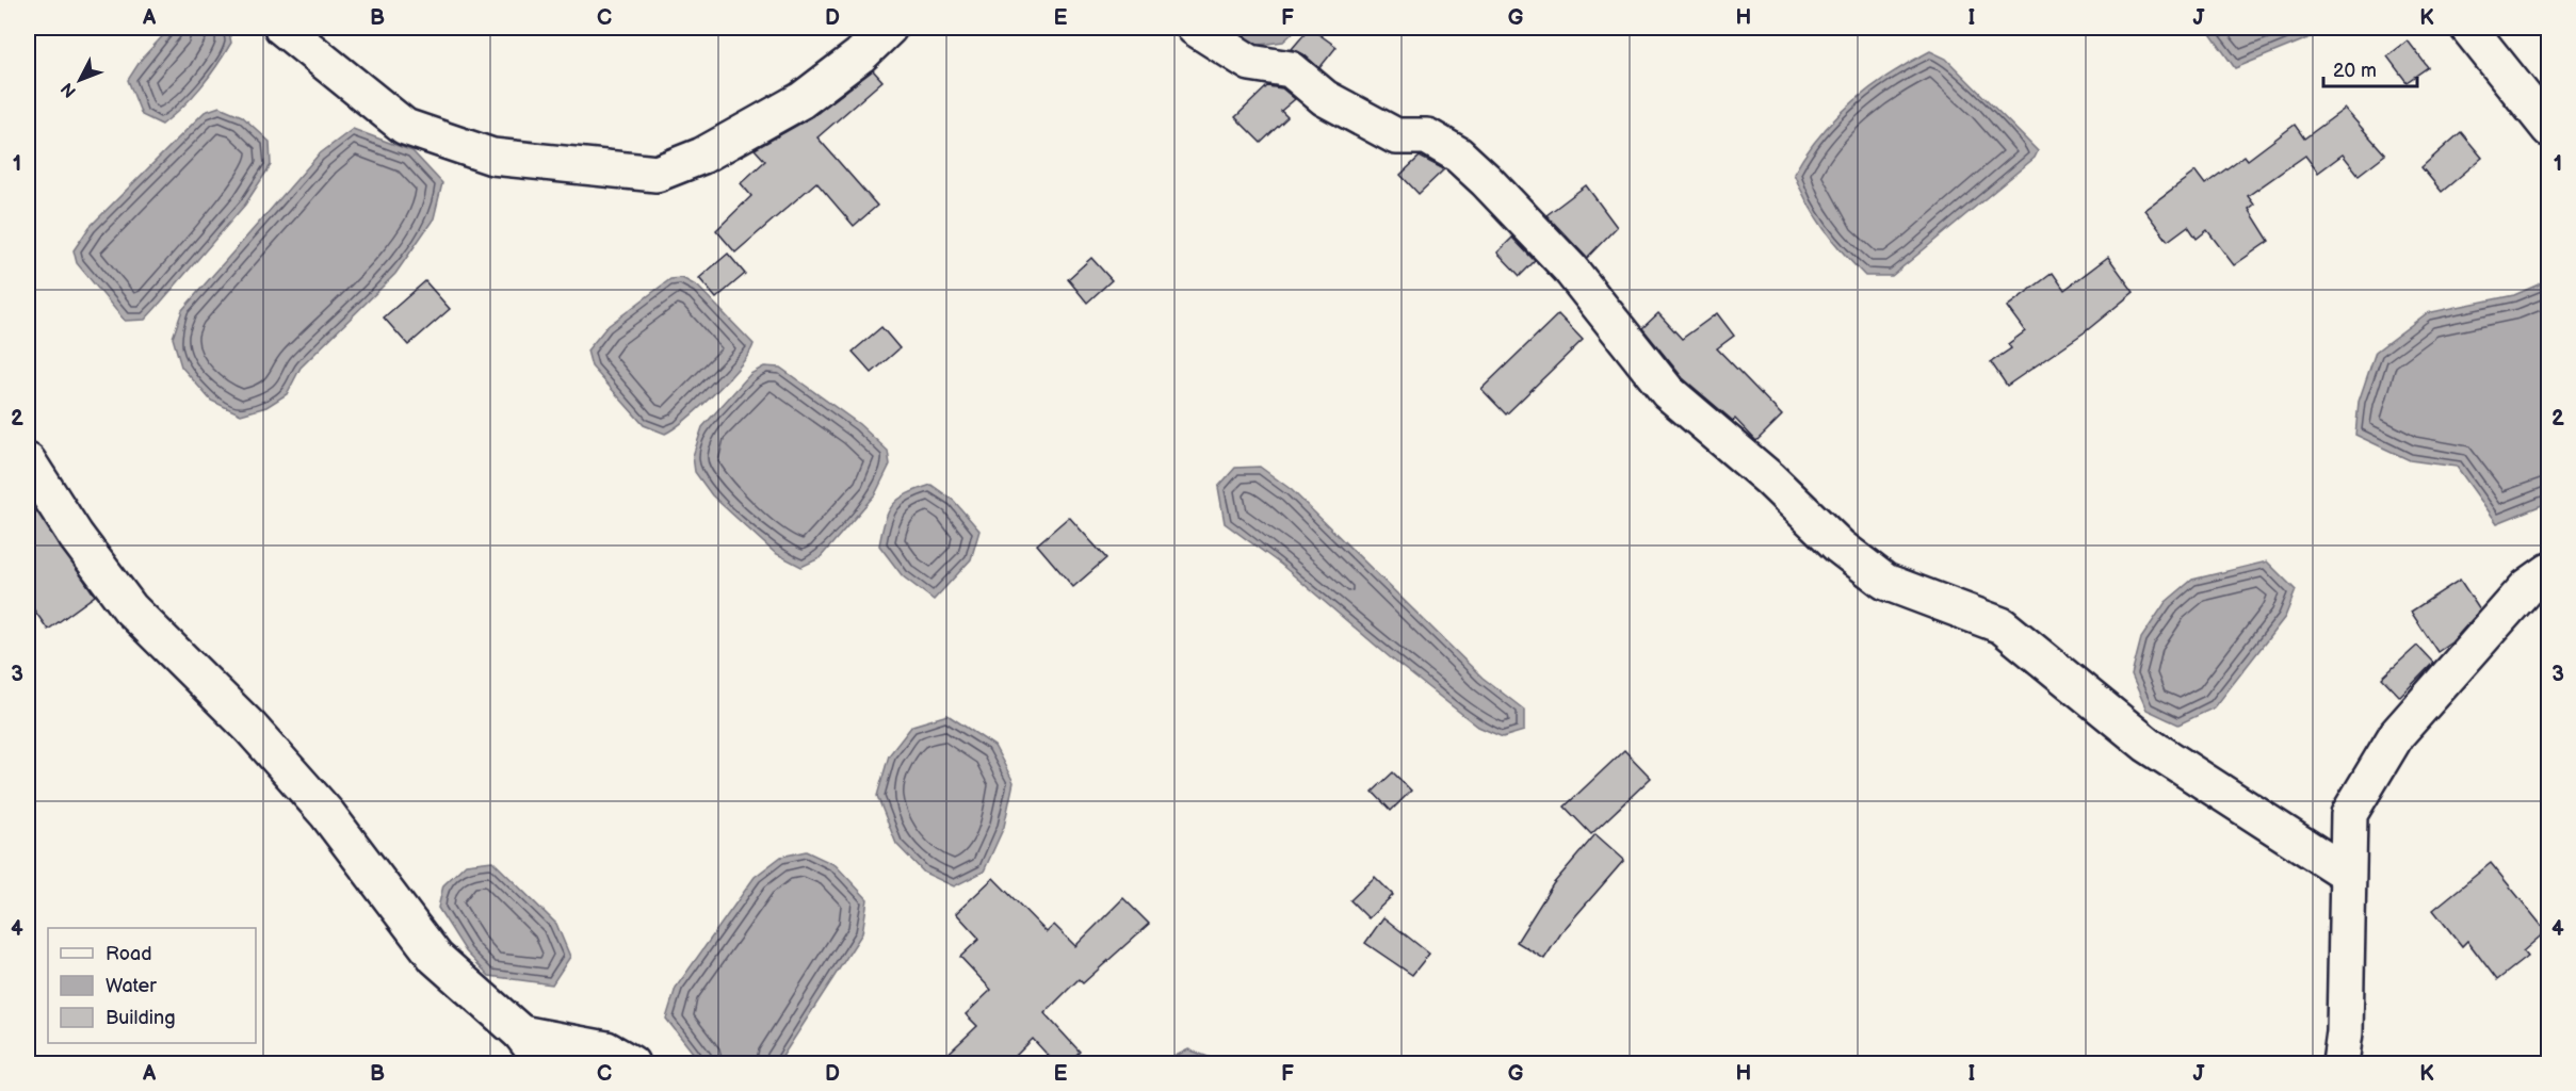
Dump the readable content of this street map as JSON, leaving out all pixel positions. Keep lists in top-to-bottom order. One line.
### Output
{"legend":["Road","Water","Building"],"scale_bar":"20 m","north":"bottom left","grid":{"columns":["A","B","C","D","E","F","G","H","I","J","K"],"rows":["1","2","3","4"]}}
